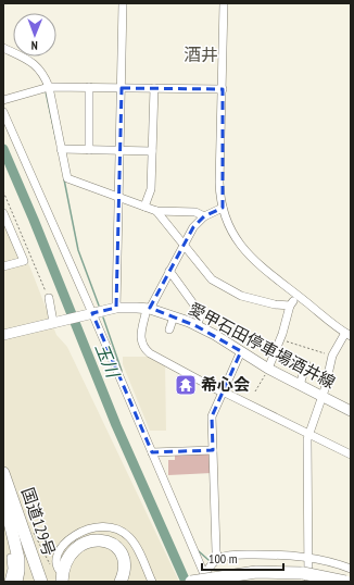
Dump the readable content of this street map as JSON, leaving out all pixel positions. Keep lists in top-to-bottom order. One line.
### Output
{"streets":{"highway":["国道129号"],"main road":["愛甲石田停車場酒井線"]},"districts":["酒井"],"water":["玉川"],"places":{"temple":["希心会"]},"scale_bar":"100 m","north":"bottom"}
